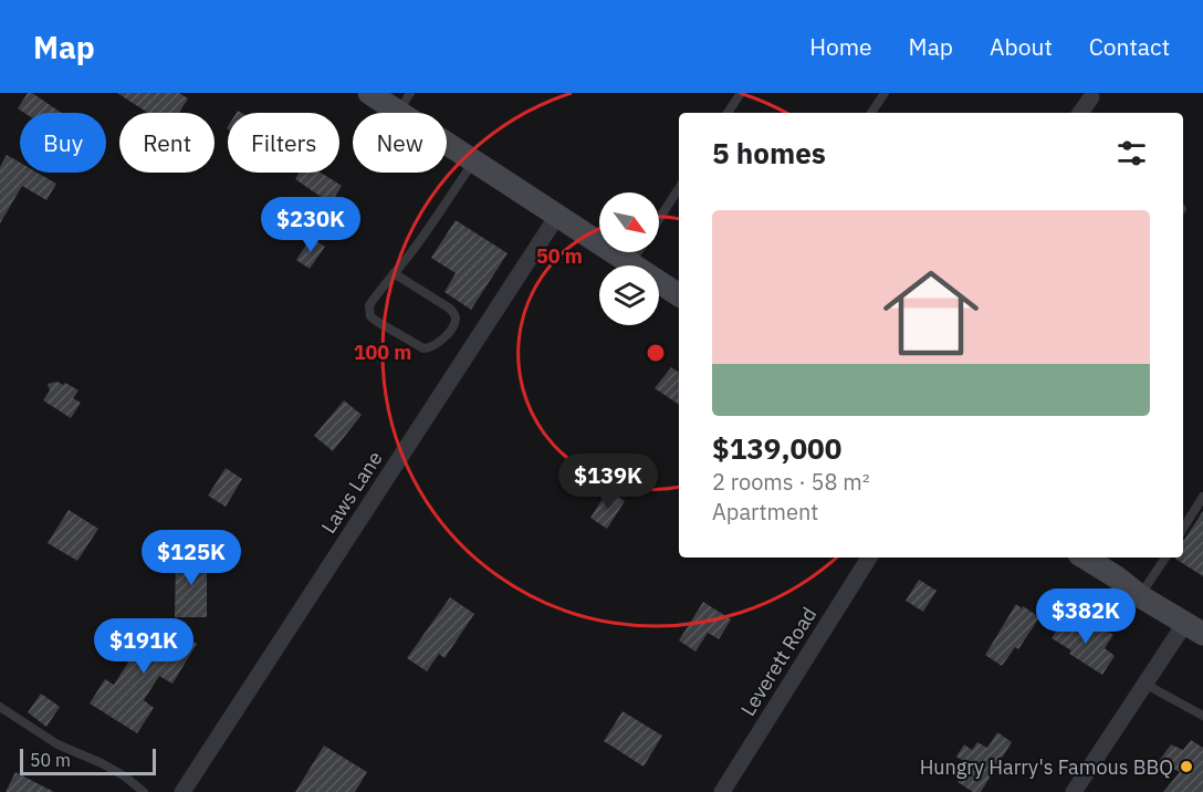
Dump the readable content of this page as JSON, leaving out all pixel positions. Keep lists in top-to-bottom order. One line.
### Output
{"streets":{"street":["Laws Lane","Leverett Road"]},"places":["Hungry Harry's Famous BBQ"],"scale_bar":"50 m","north":"bottom right","page":{"header":"Map","nav":["Home","Map","About","Contact"],"chip":["Buy","Rent","Filters","New"],"heading":"5 homes","list":[{"name":"$139,000","note":"2 rooms · 58 m² · Apartment"}],"price":["$230K","$139K","$125K","$382K","$191K"],"scale":"50 m"},"rings":["50 m","100 m"]}
